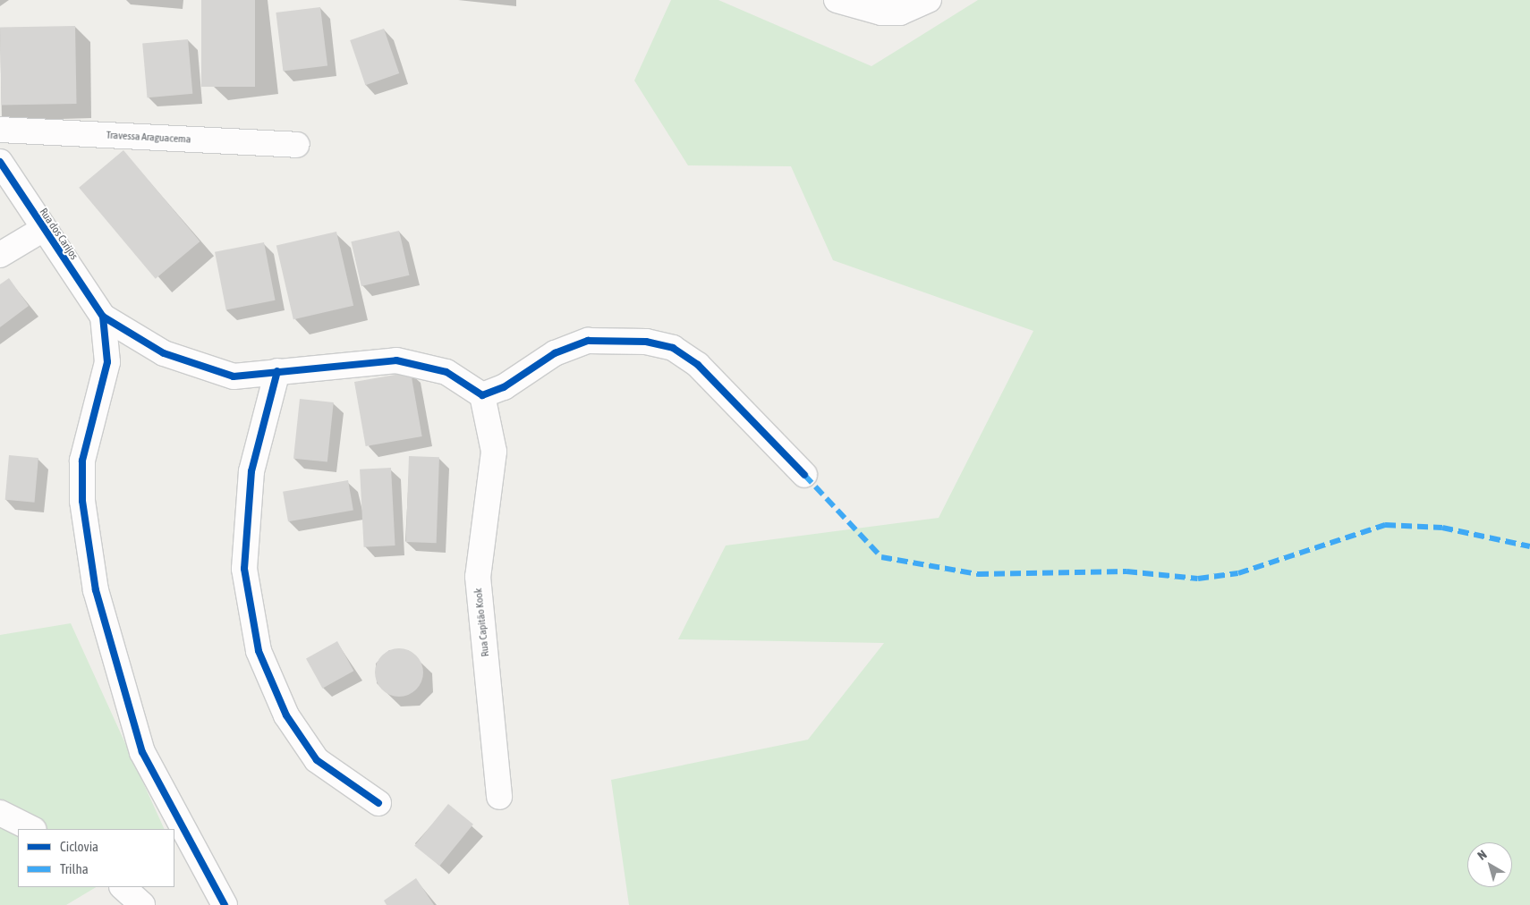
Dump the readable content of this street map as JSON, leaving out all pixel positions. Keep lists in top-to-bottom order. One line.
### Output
{"streets":{"street":["Travessa Araguacema","Rua dos Carijos","Rua Capitão Kook"]},"legend":["Ciclovia","Trilha"],"north":"top left"}
